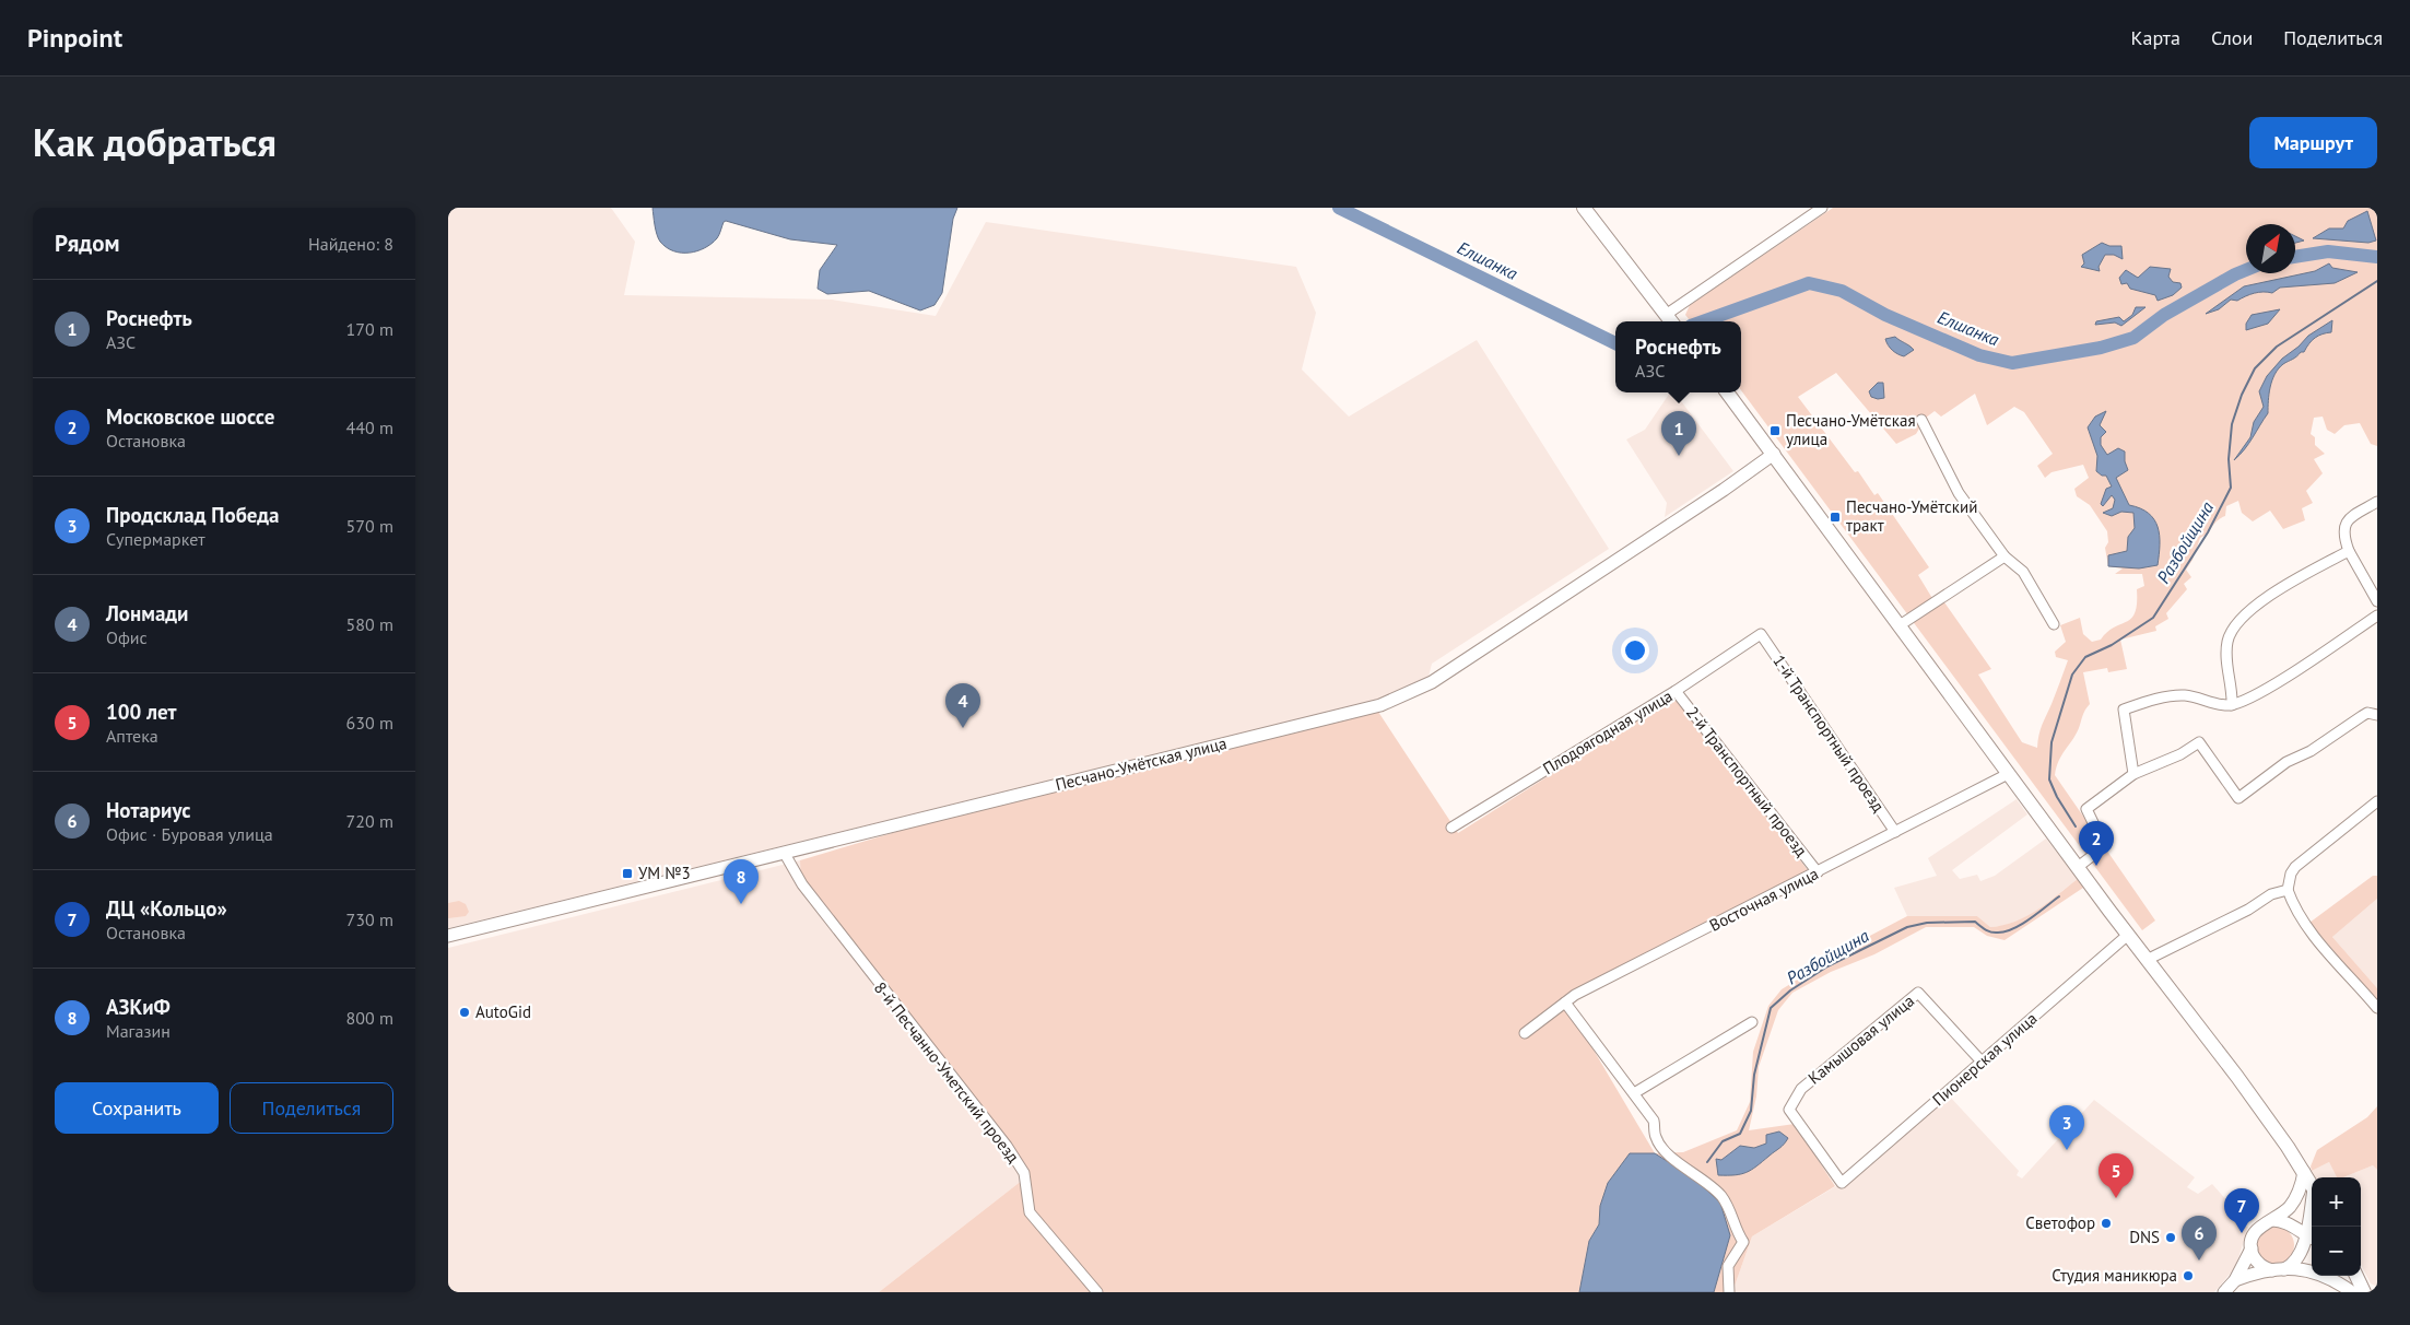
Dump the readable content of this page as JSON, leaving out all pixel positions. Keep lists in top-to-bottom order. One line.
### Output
{"streets":{"main road":["Песчано-Умётская улица"],"street":["Плодоягодная улица","1-й Транспортный проезд","2-й Транспортный проезд","Восточная улица","Камышовая улица","Пионерская улица","8-й Песчанно-Уметский проезд"]},"crossings":[["Плодоягодная улица","1-й Транспортный проезд"],["Плодоягодная улица","2-й Транспортный проезд"],["1-й Транспортный проезд","Восточная улица"],["Песчано-Умётская улица","8-й Песчанно-Уметский проезд"],["2-й Транспортный проезд","Восточная улица"],["Камышовая улица","Пионерская улица"]],"water":["Елшанка","Разбойщина"],"places":{"transit":["Песчано-Умётская улица","Песчано-Умётский тракт","УМ №3"],"other":["AutoGid","Светофор","DNS","Студия маникюра"]},"north":"top right","page":{"header":"Pinpoint","nav":["Карта","Слои","Поделиться"],"title":"Как добраться","buttons":["Маршрут",["Сохранить","Поделиться"]],"heading":["Рядом","Найдено: 8"],"list":[{"mark":"1","name":"Роснефть","note":"АЗС","value":"170 m"},{"mark":"2","name":"Московское шоссе","note":"Остановка","value":"440 m"},{"mark":"3","name":"Продсклад Победа","note":"Супермаркет","value":"570 m"},{"mark":"4","name":"Лонмади","note":"Офис","value":"580 m"},{"mark":"5","name":"100 лет","note":"Аптека","value":"630 m"},{"mark":"6","name":"Нотариус","note":"Офис · Буровая улица","value":"720 m"},{"mark":"7","name":"ДЦ «Кольцо»","note":"Остановка","value":"730 m"},{"mark":"8","name":"АЗКиФ","note":"Магазин","value":"800 m"}],"popup":["Роснефть","АЗС"],"pins":["1","4","2","8","3","5","7","6"],"map_buttons":["+","−"]}}
